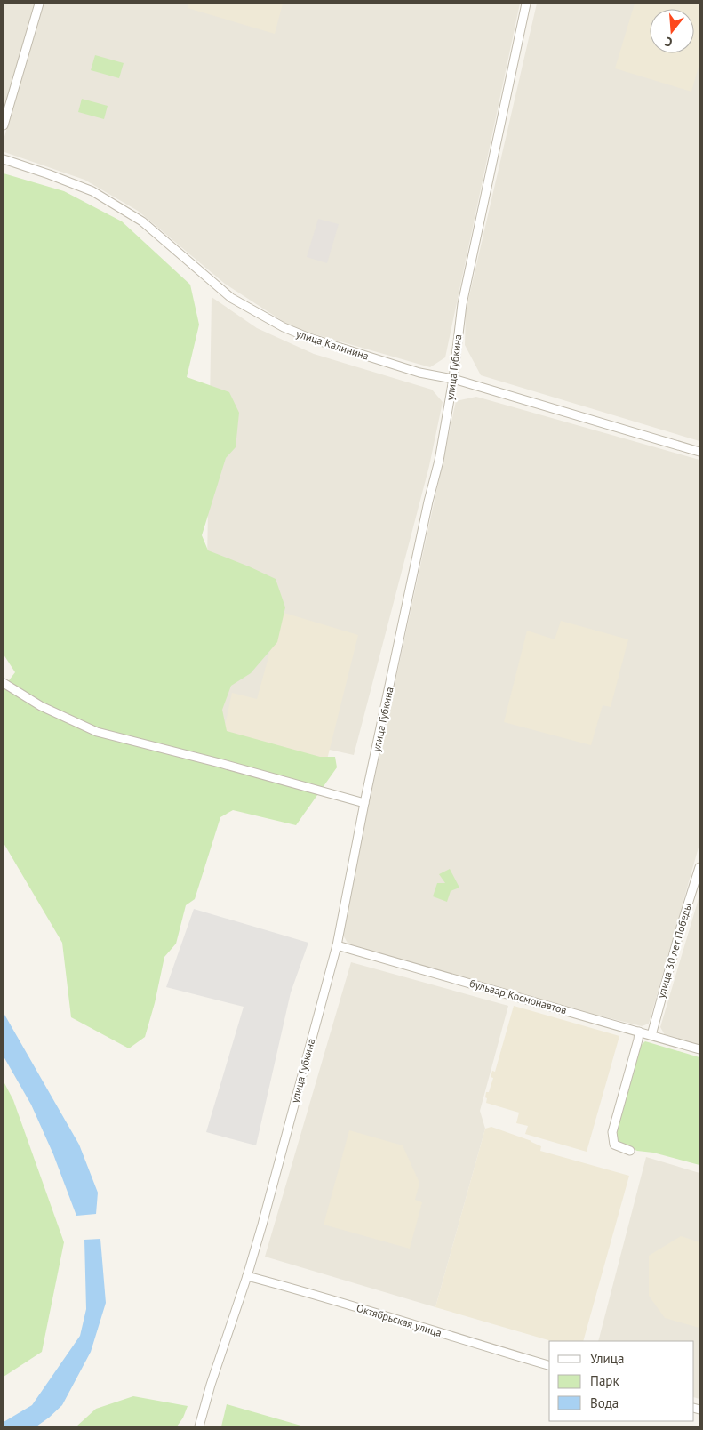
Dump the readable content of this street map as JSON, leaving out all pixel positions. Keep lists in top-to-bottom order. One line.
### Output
{"streets":{"street":["улица Калинина","улица Губкина","улица 30 лет Победы","бульвар Космонавтов","Октябрьская улица"]},"crossings":[["улица Калинина","улица Губкина"],["улица Губкина","бульвар Космонавтов"],["улица Губкина","Октябрьская улица"],["улица 30 лет Победы","бульвар Космонавтов"]],"legend":["Улица","Парк","Вода"],"north":"bottom"}
